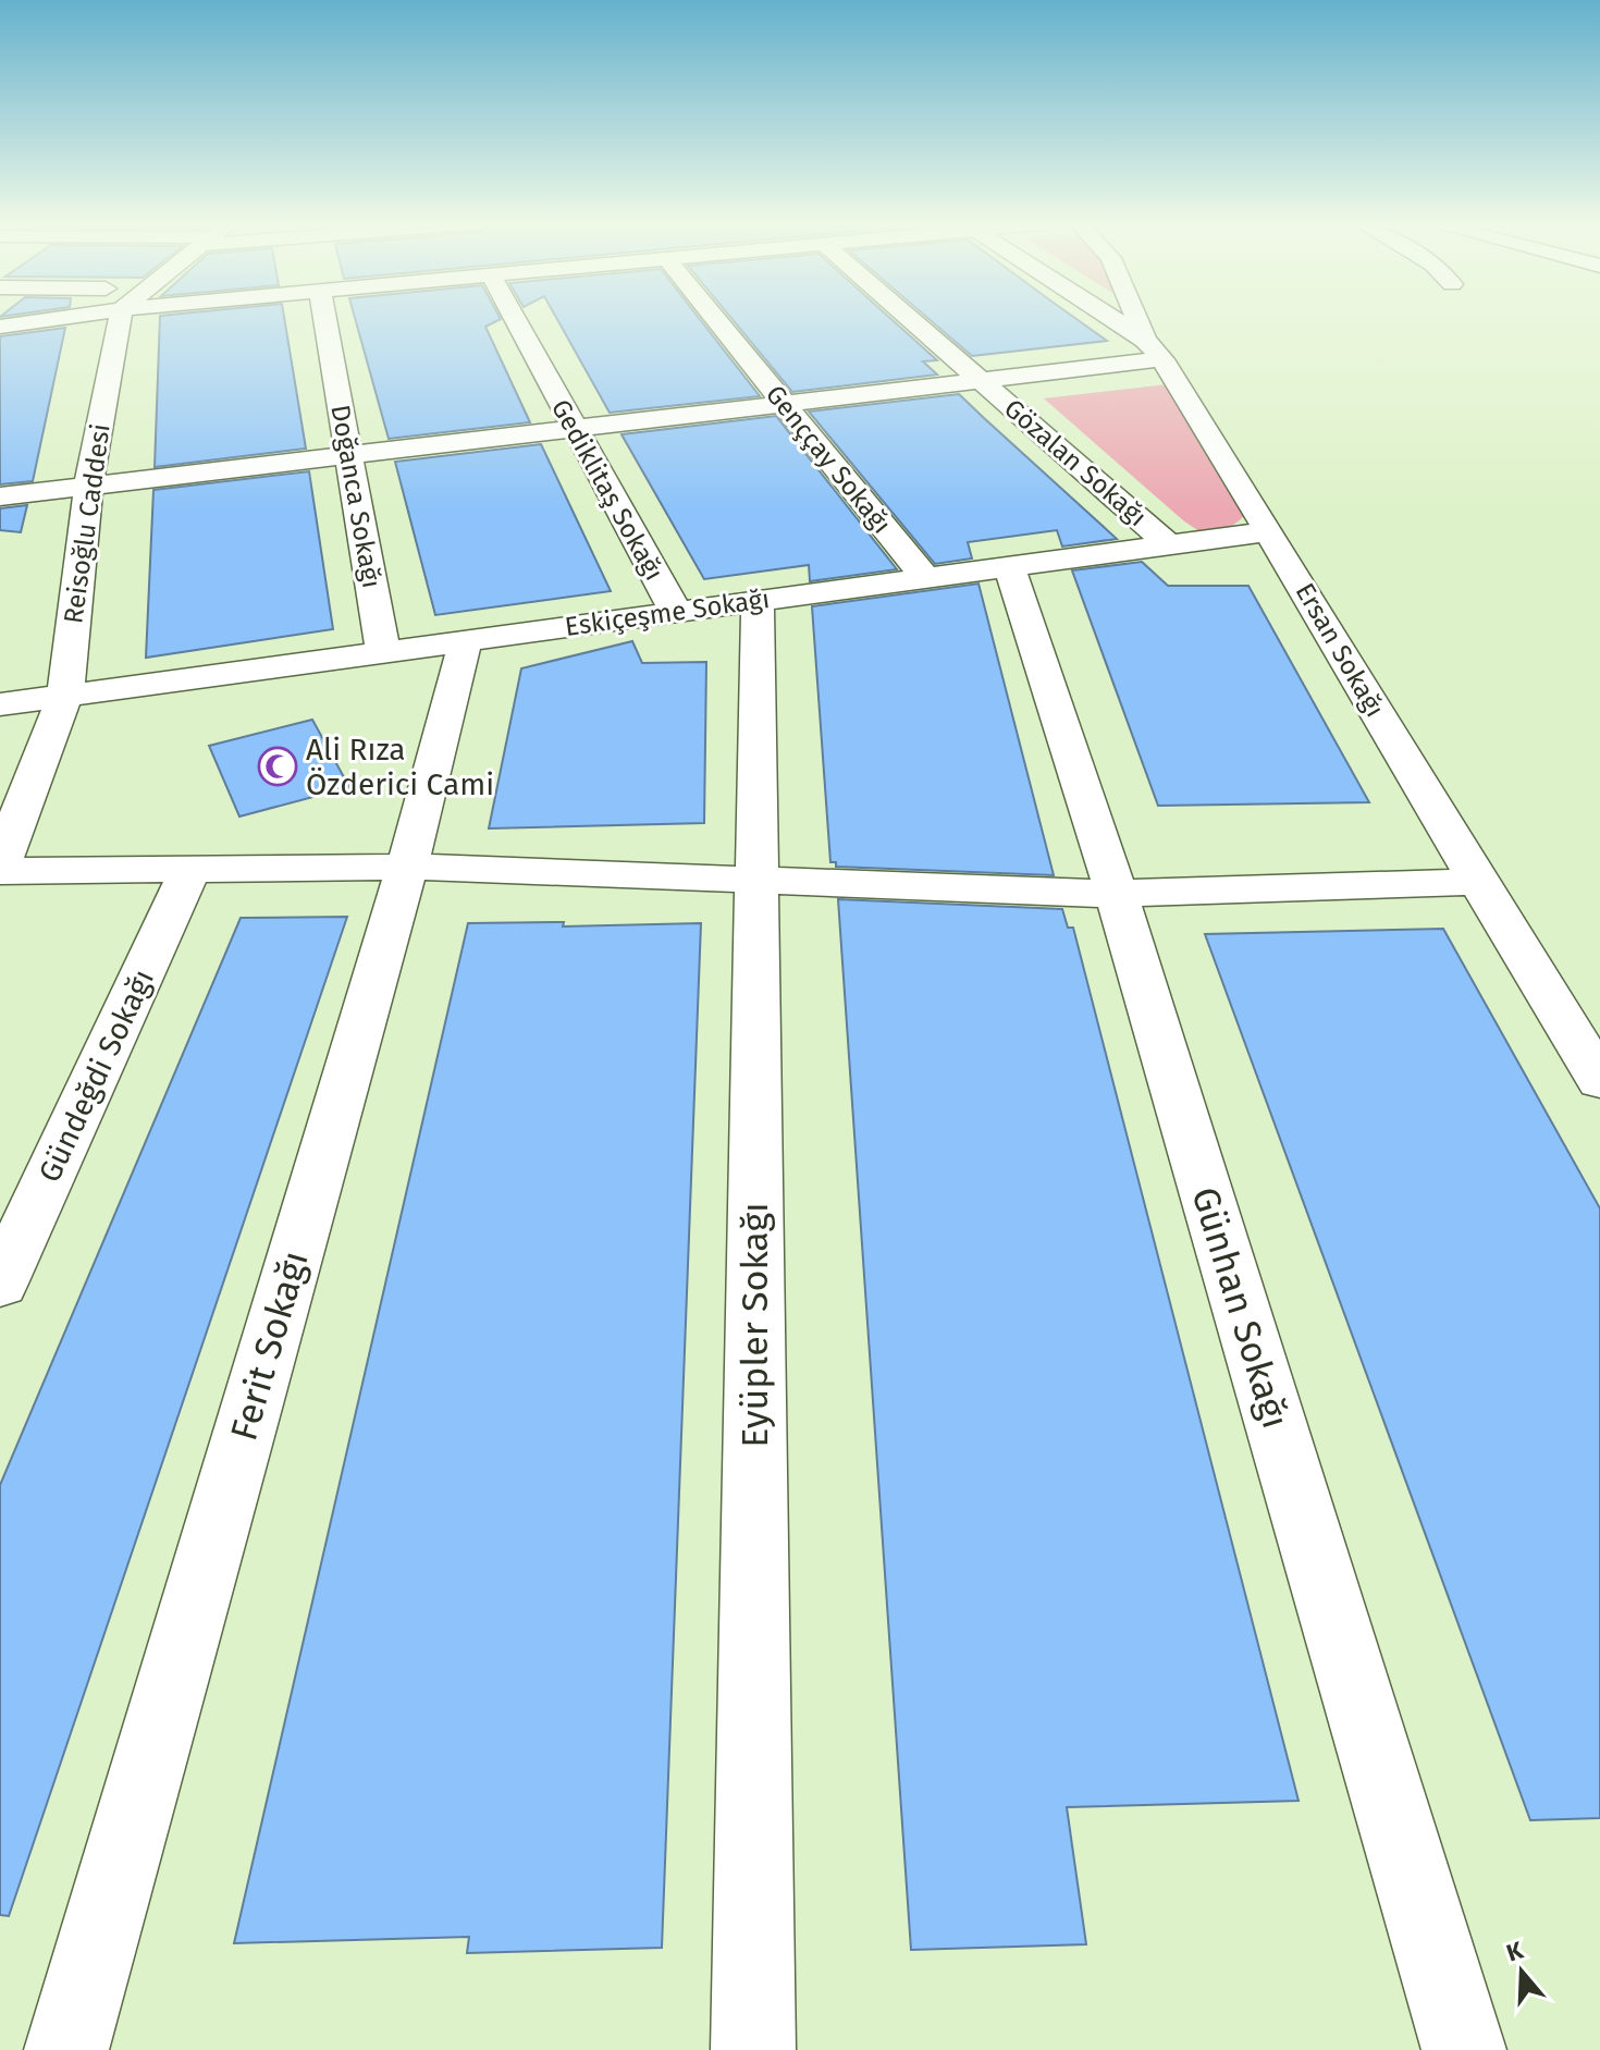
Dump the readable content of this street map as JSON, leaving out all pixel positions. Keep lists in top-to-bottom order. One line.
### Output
{"streets":{"street":["Genççay Sokağı","Gözalan Sokağı","Gediklitaş Sokağı","Doğanca Sokağı","Reisoğlu Caddesi","Eskiçeşme Sokağı","Ersan Sokağı","Gündeğdi Sokağı","Günhan Sokağı","Eyüpler Sokağı","Ferit Sokağı"]},"crossings":[["Genççay Sokağı","Eskiçeşme Sokağı"],["Gözalan Sokağı","Eskiçeşme Sokağı"],["Gediklitaş Sokağı","Eskiçeşme Sokağı"],["Doğanca Sokağı","Eskiçeşme Sokağı"],["Reisoğlu Caddesi","Eskiçeşme Sokağı"],["Eskiçeşme Sokağı","Ersan Sokağı"],["Eskiçeşme Sokağı","Günhan Sokağı"],["Eskiçeşme Sokağı","Eyüpler Sokağı"],["Eskiçeşme Sokağı","Ferit Sokağı"]],"places":{"mosque":["Ali Rıza Özderici Cami"]},"north":"top"}
